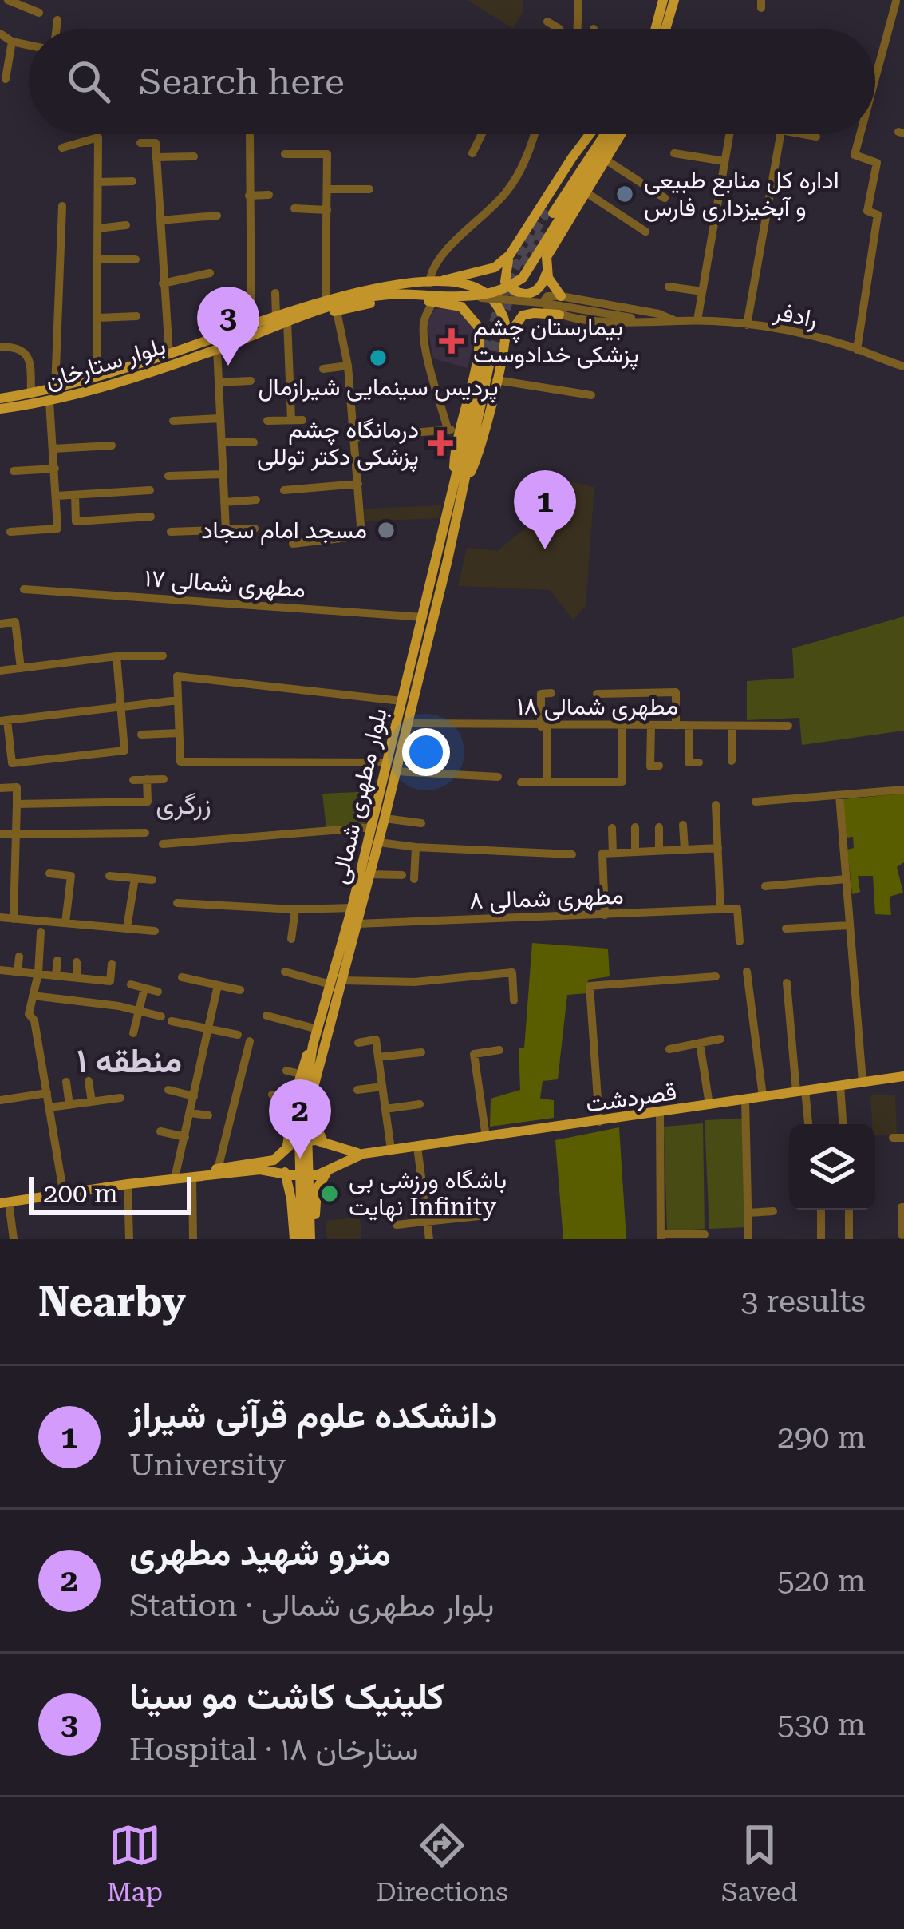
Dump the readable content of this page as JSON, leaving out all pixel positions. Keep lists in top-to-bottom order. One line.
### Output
{"streets":{"main road":["بلوار ستارخان","بلوار مطهرى شمالى","قصردشت"],"street":["رادفر","۱۷ مطهری شمالی","۱۸ مطهری شمالی","۸ مطهری شمالی"]},"crossings":[["۱۷ مطهری شمالی","بلوار مطهرى شمالى"],["۱۸ مطهری شمالی","بلوار مطهرى شمالى"],["بلوار مطهرى شمالى","۸ مطهری شمالی"]],"districts":["زرگری","منطقه ۱"],"places":{"other":["اداره کل منابع طبیعى و آبخیزدارى فارس","پردیس سینمایی شیرازمال","مسجد امام سجاد","باشگاه ورزشی بی نهایت Infinity"],"health":["بیمارستان چشم پزشکی خدادوست","درمانگاه چشم پزشكی دكتر توللی"]},"scale_bar":"200 m","page":{"search":"Search here","pins":["3","1","2"],"scale":"200 m","heading":["Nearby","3 results"],"list":[{"mark":"1","name":"دانشکده علوم قرآنی شیراز","note":"University","value":"290 m"},{"mark":"2","name":"مترو شهید مطهری","note":"Station · بلوار مطهرى شمالى","value":"520 m"},{"mark":"3","name":"کلینیک کاشت مو سینا","note":"Hospital · ۱۸ ستارخان","value":"530 m"}],"nav":["Map","Directions","Saved"]}}
